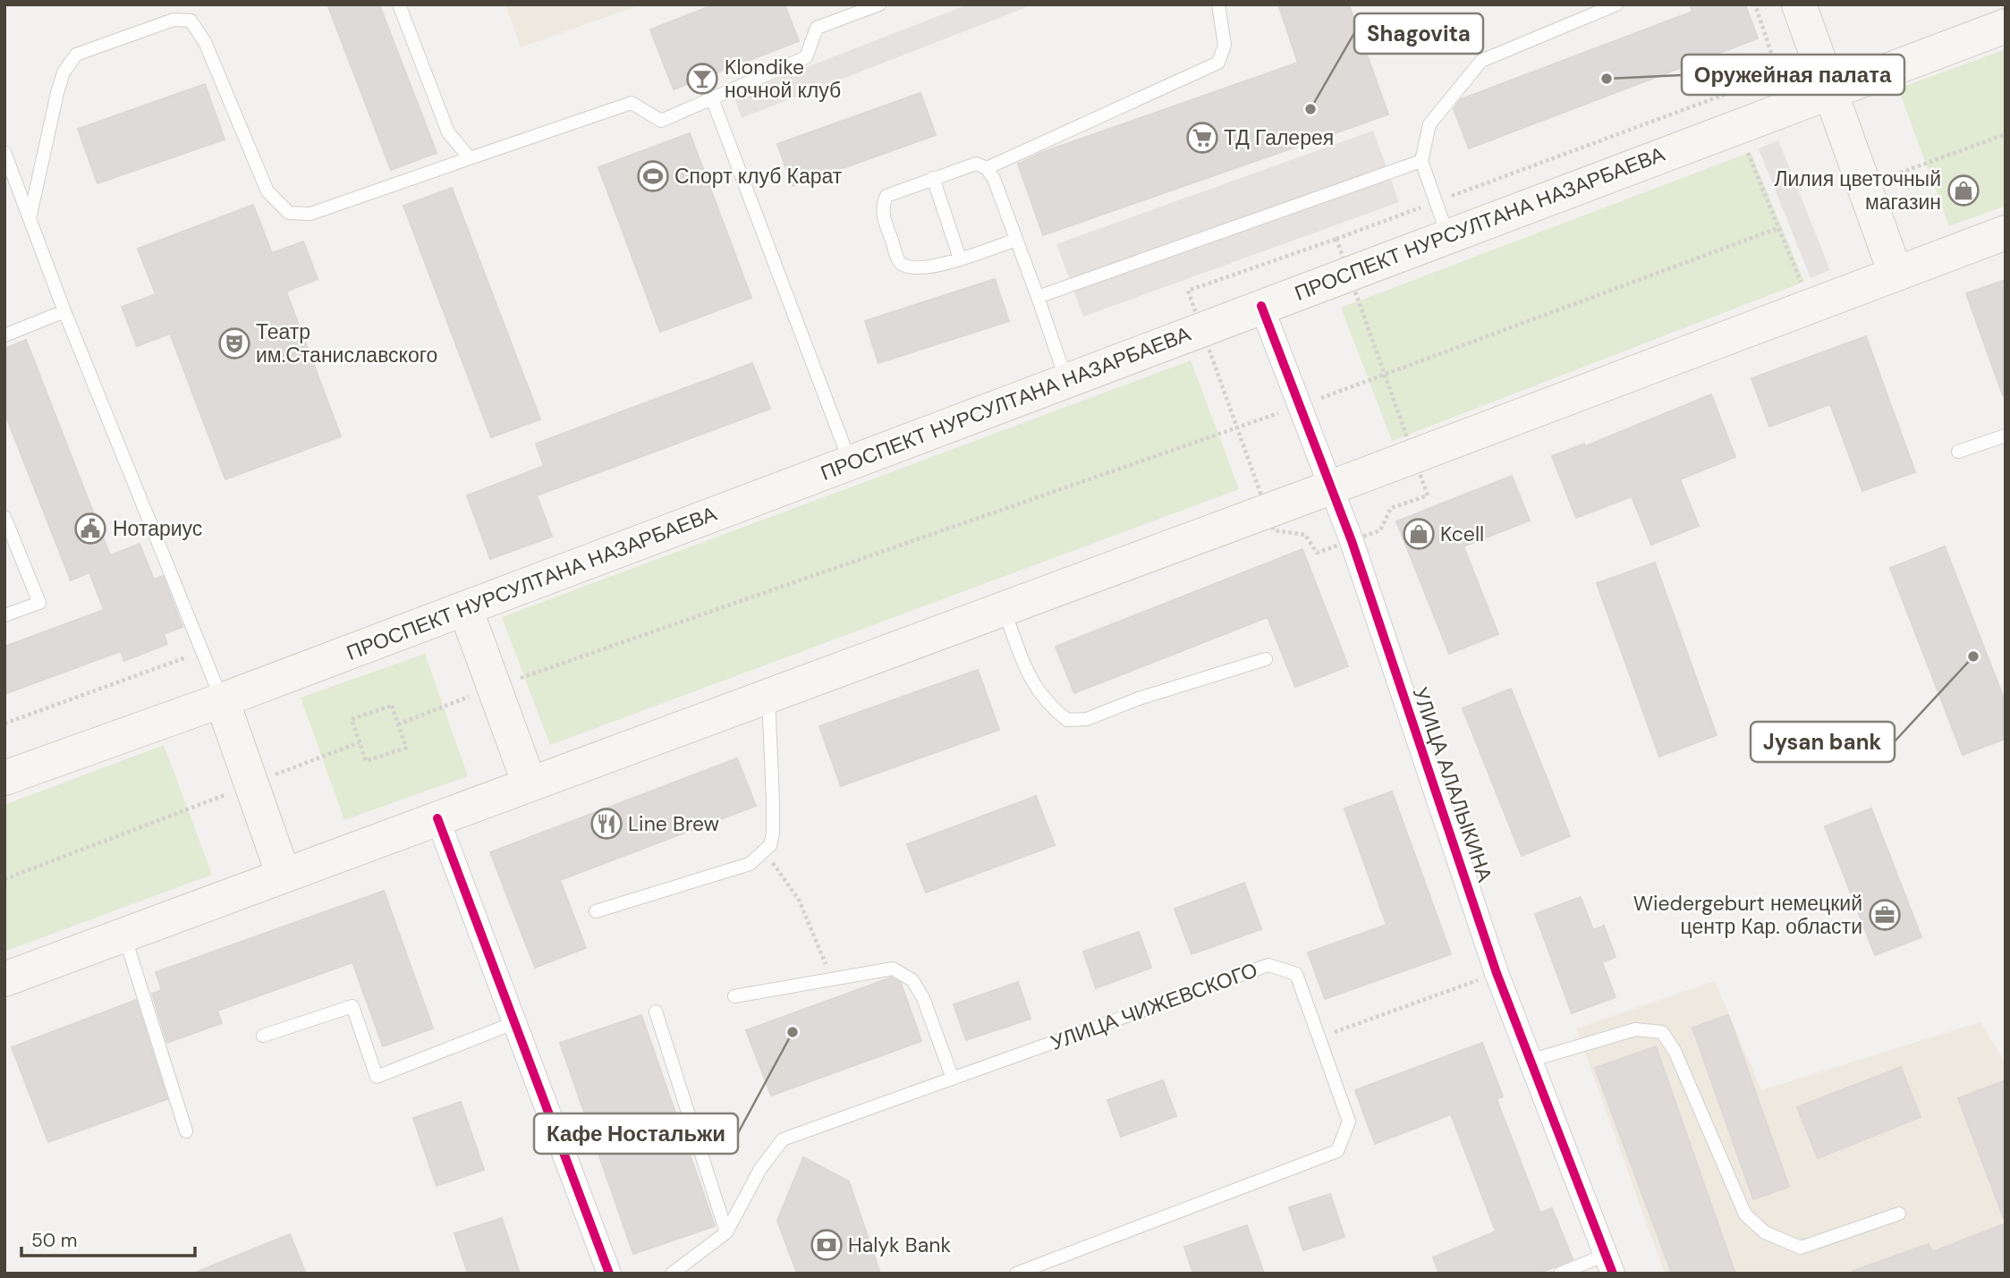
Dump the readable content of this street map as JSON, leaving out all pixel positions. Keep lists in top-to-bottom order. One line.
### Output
{"streets":{"main road":["ПРОСПЕКТ НУРСУЛТАНА НАЗАРБАЕВА"],"street":["УЛИЦА АЛАЛЫКИНА"],"lane":["УЛИЦА ЧИЖЕВСКОГО"]},"crossings":[["ПРОСПЕКТ НУРСУЛТАНА НАЗАРБАЕВА","УЛИЦА АЛАЛЫКИНА"]],"places":{"bar":["Klondike ночной клуб"],"other":["Оружейная палата","Shagovita","Jysan bank","Кафе Ностальжи"],"supermarket":["ТД Галерея"],"sports":["Спорт клуб Карат"],"shop":["Лилия цветочный магазин","Kcell"],"theatre":["Театр им.Станиславского"],"public building":["Нотариус"],"restaurant":["Line Brew"],"office":["Wiedergeburt немецкий центр Кар. области"],"bank":["Halyk Bank"]},"scale_bar":"50 m"}
